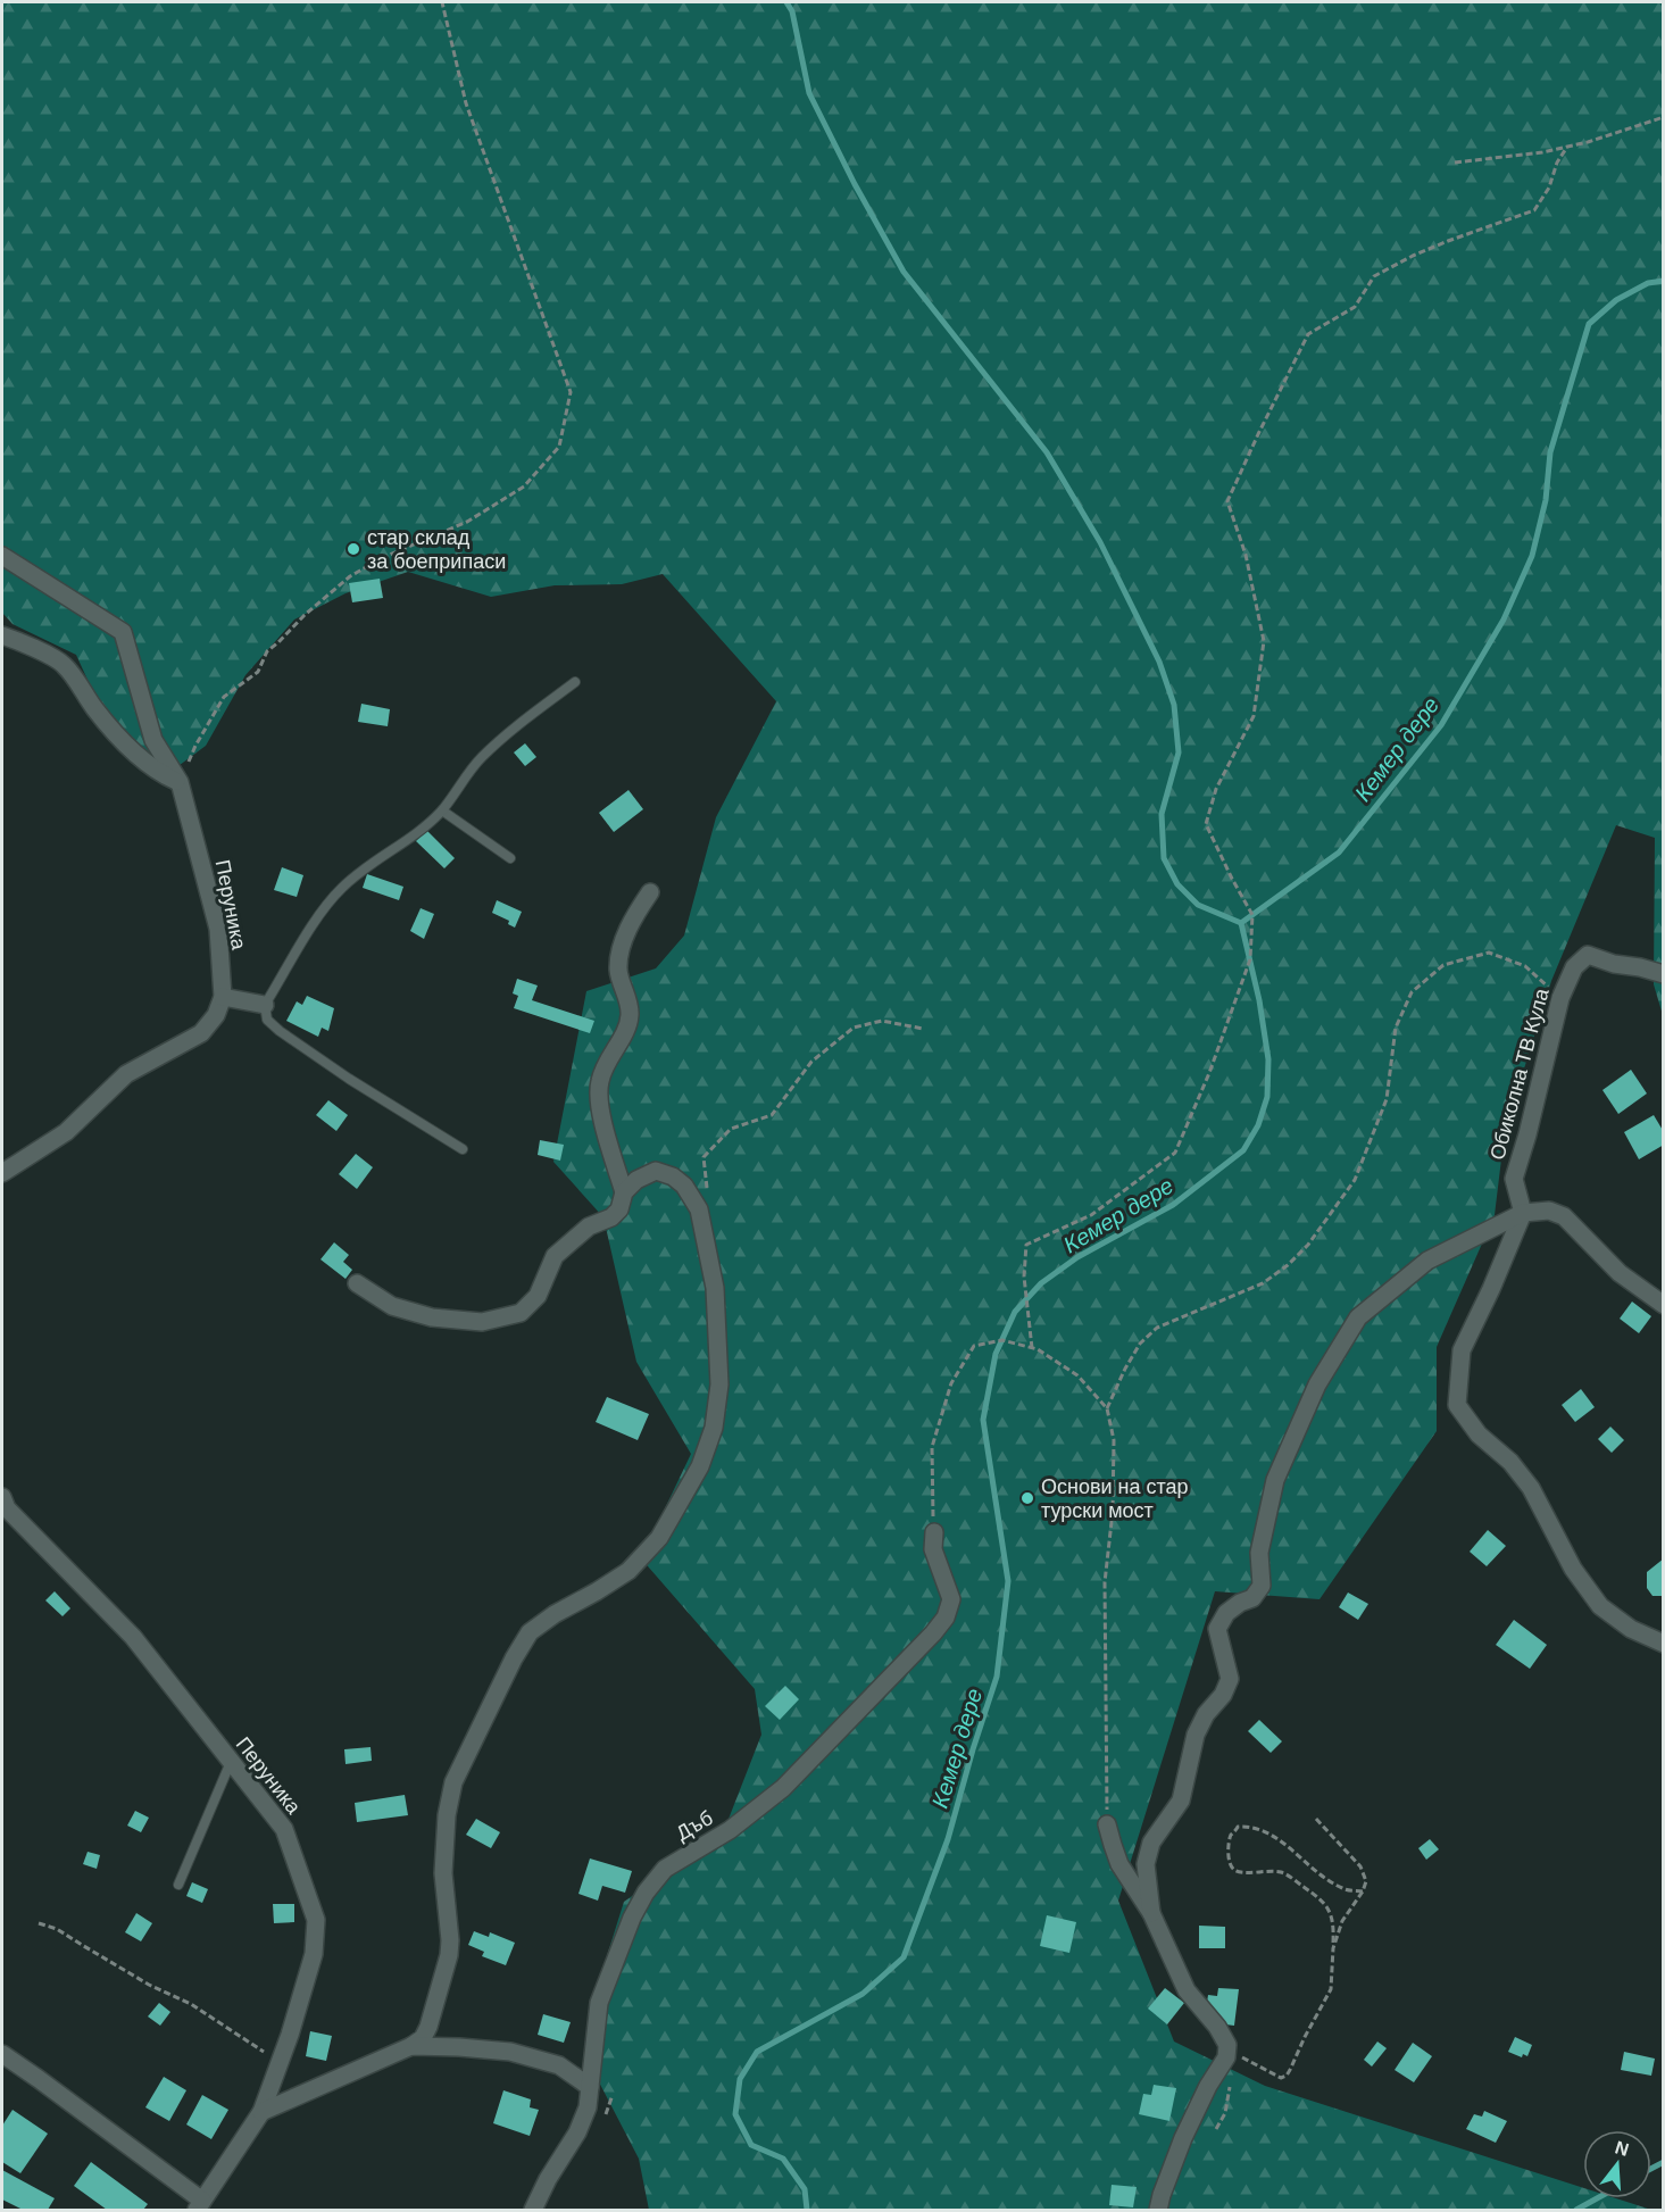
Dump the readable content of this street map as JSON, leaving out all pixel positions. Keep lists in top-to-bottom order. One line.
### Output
{"streets":{"street":["Перуника","Обиколна ТВ Кула","Дъб"]},"water":["Кемер дере"],"places":["стар склад за боеприпаси","Основи на стар турски мост"],"north":"top"}
